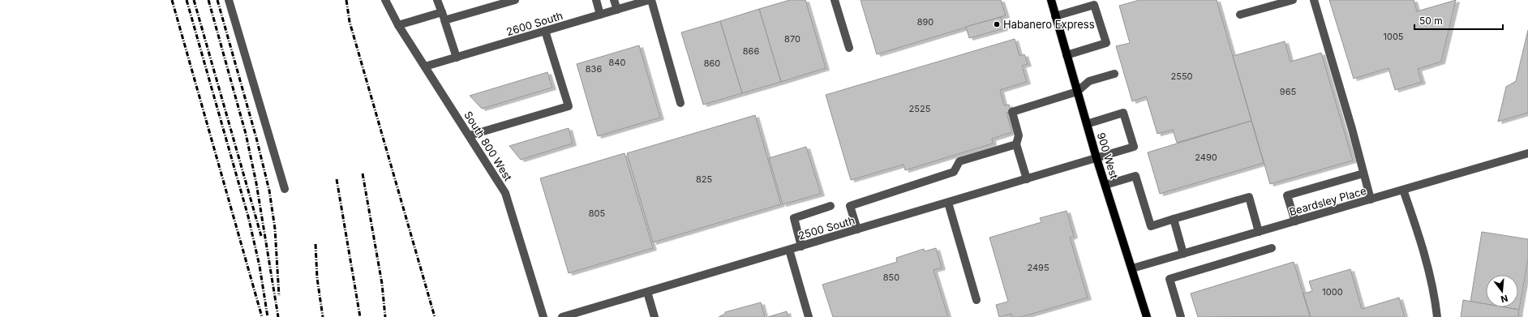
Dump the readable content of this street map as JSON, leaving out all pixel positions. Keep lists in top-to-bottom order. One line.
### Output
{"streets":{"main road":["900 West"],"street":["2600 South","South 800 West","Beardsley Place","2500 South"]},"crossings":[["2600 South","South 800 West"],["900 West","Beardsley Place"],["900 West","2500 South"]],"places":["Habanero Express"],"house_numbers":["890","1005","870","866","840","860","836","2550","965","2525","2490","825","805","2495","850","1000"],"scale_bar":"50 m","north":"bottom"}
